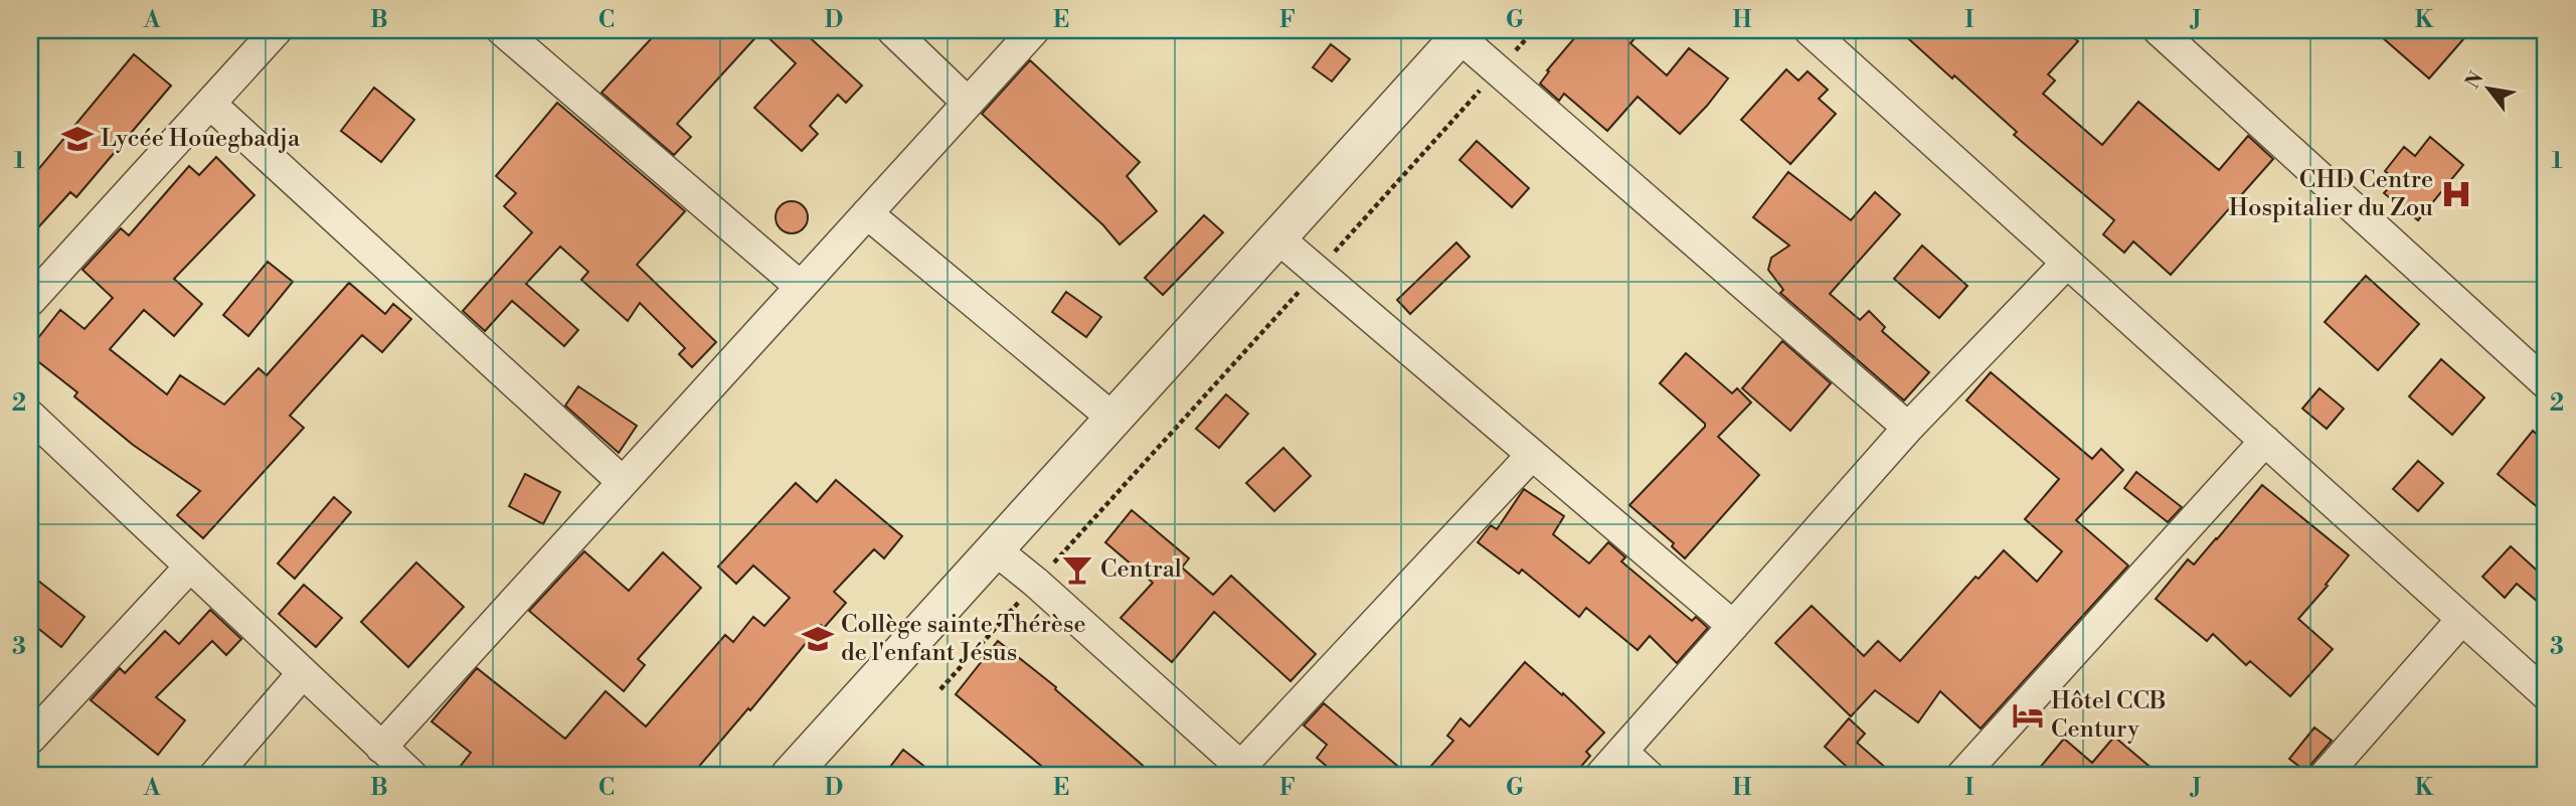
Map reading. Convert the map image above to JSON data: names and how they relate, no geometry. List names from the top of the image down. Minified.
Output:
{"places":{"school or university":["Lycée Houegbadja","Collège sainte Thérèse de l'enfant Jésus"],"hospital":["CHD Centre Hospitalier du Zou"],"bar":["Central"],"hotel":["Hôtel CCB Century"]},"north":"top left","grid":{"columns":["A","B","C","D","E","F","G","H","I","J","K"],"rows":["1","2","3"]}}
